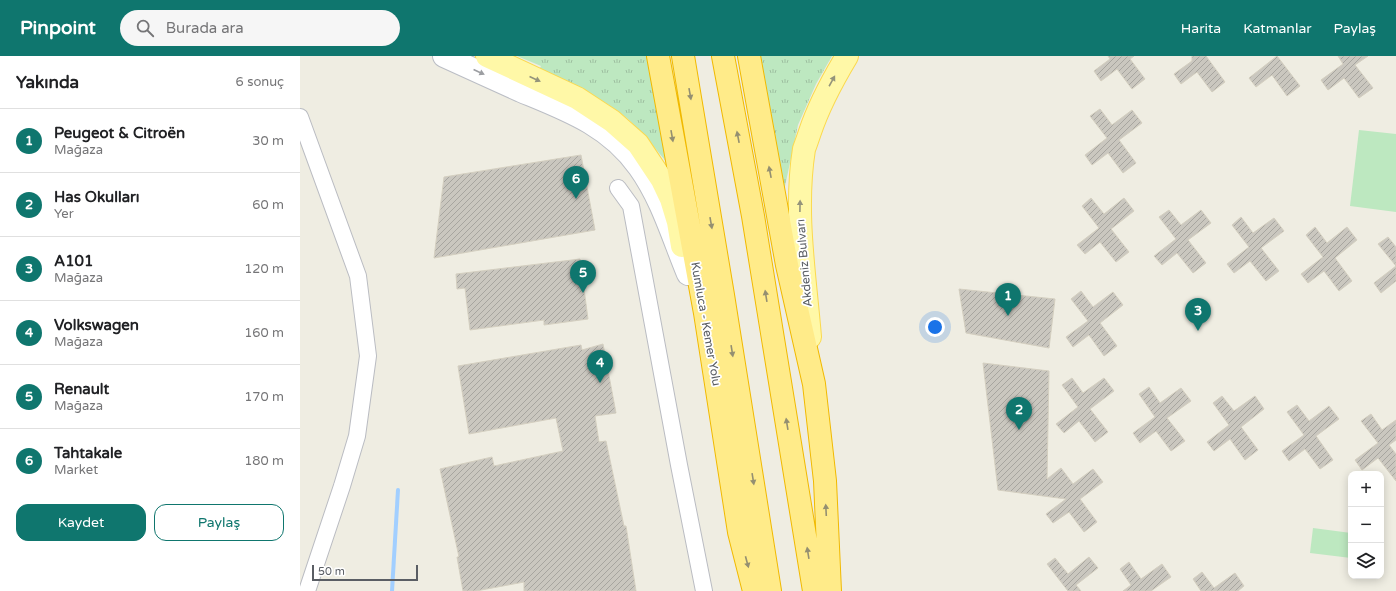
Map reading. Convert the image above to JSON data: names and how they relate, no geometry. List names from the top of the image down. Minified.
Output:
{"streets":{"highway":["Kumluca - Kemer Yolu"],"main road":["Akdeniz Bulvarı"]},"scale_bar":"50 m","page":{"header":"Pinpoint","search":"Burada ara","nav":["Harita","Katmanlar","Paylaş"],"heading":["Yakında","6 sonuç"],"list":[{"mark":"1","name":"Peugeot & Citroën","note":"Mağaza","value":"30 m"},{"mark":"2","name":"Has Okulları","note":"Yer","value":"60 m"},{"mark":"3","name":"A101","note":"Mağaza","value":"120 m"},{"mark":"4","name":"Volkswagen","note":"Mağaza","value":"160 m"},{"mark":"5","name":"Renault","note":"Mağaza","value":"170 m"},{"mark":"6","name":"Tahtakale","note":"Market","value":"180 m"}],"pins":["6","5","1","3","4","2"],"map_buttons":["+","−"],"buttons":["Kaydet","Paylaş"],"scale":"50 m"}}
